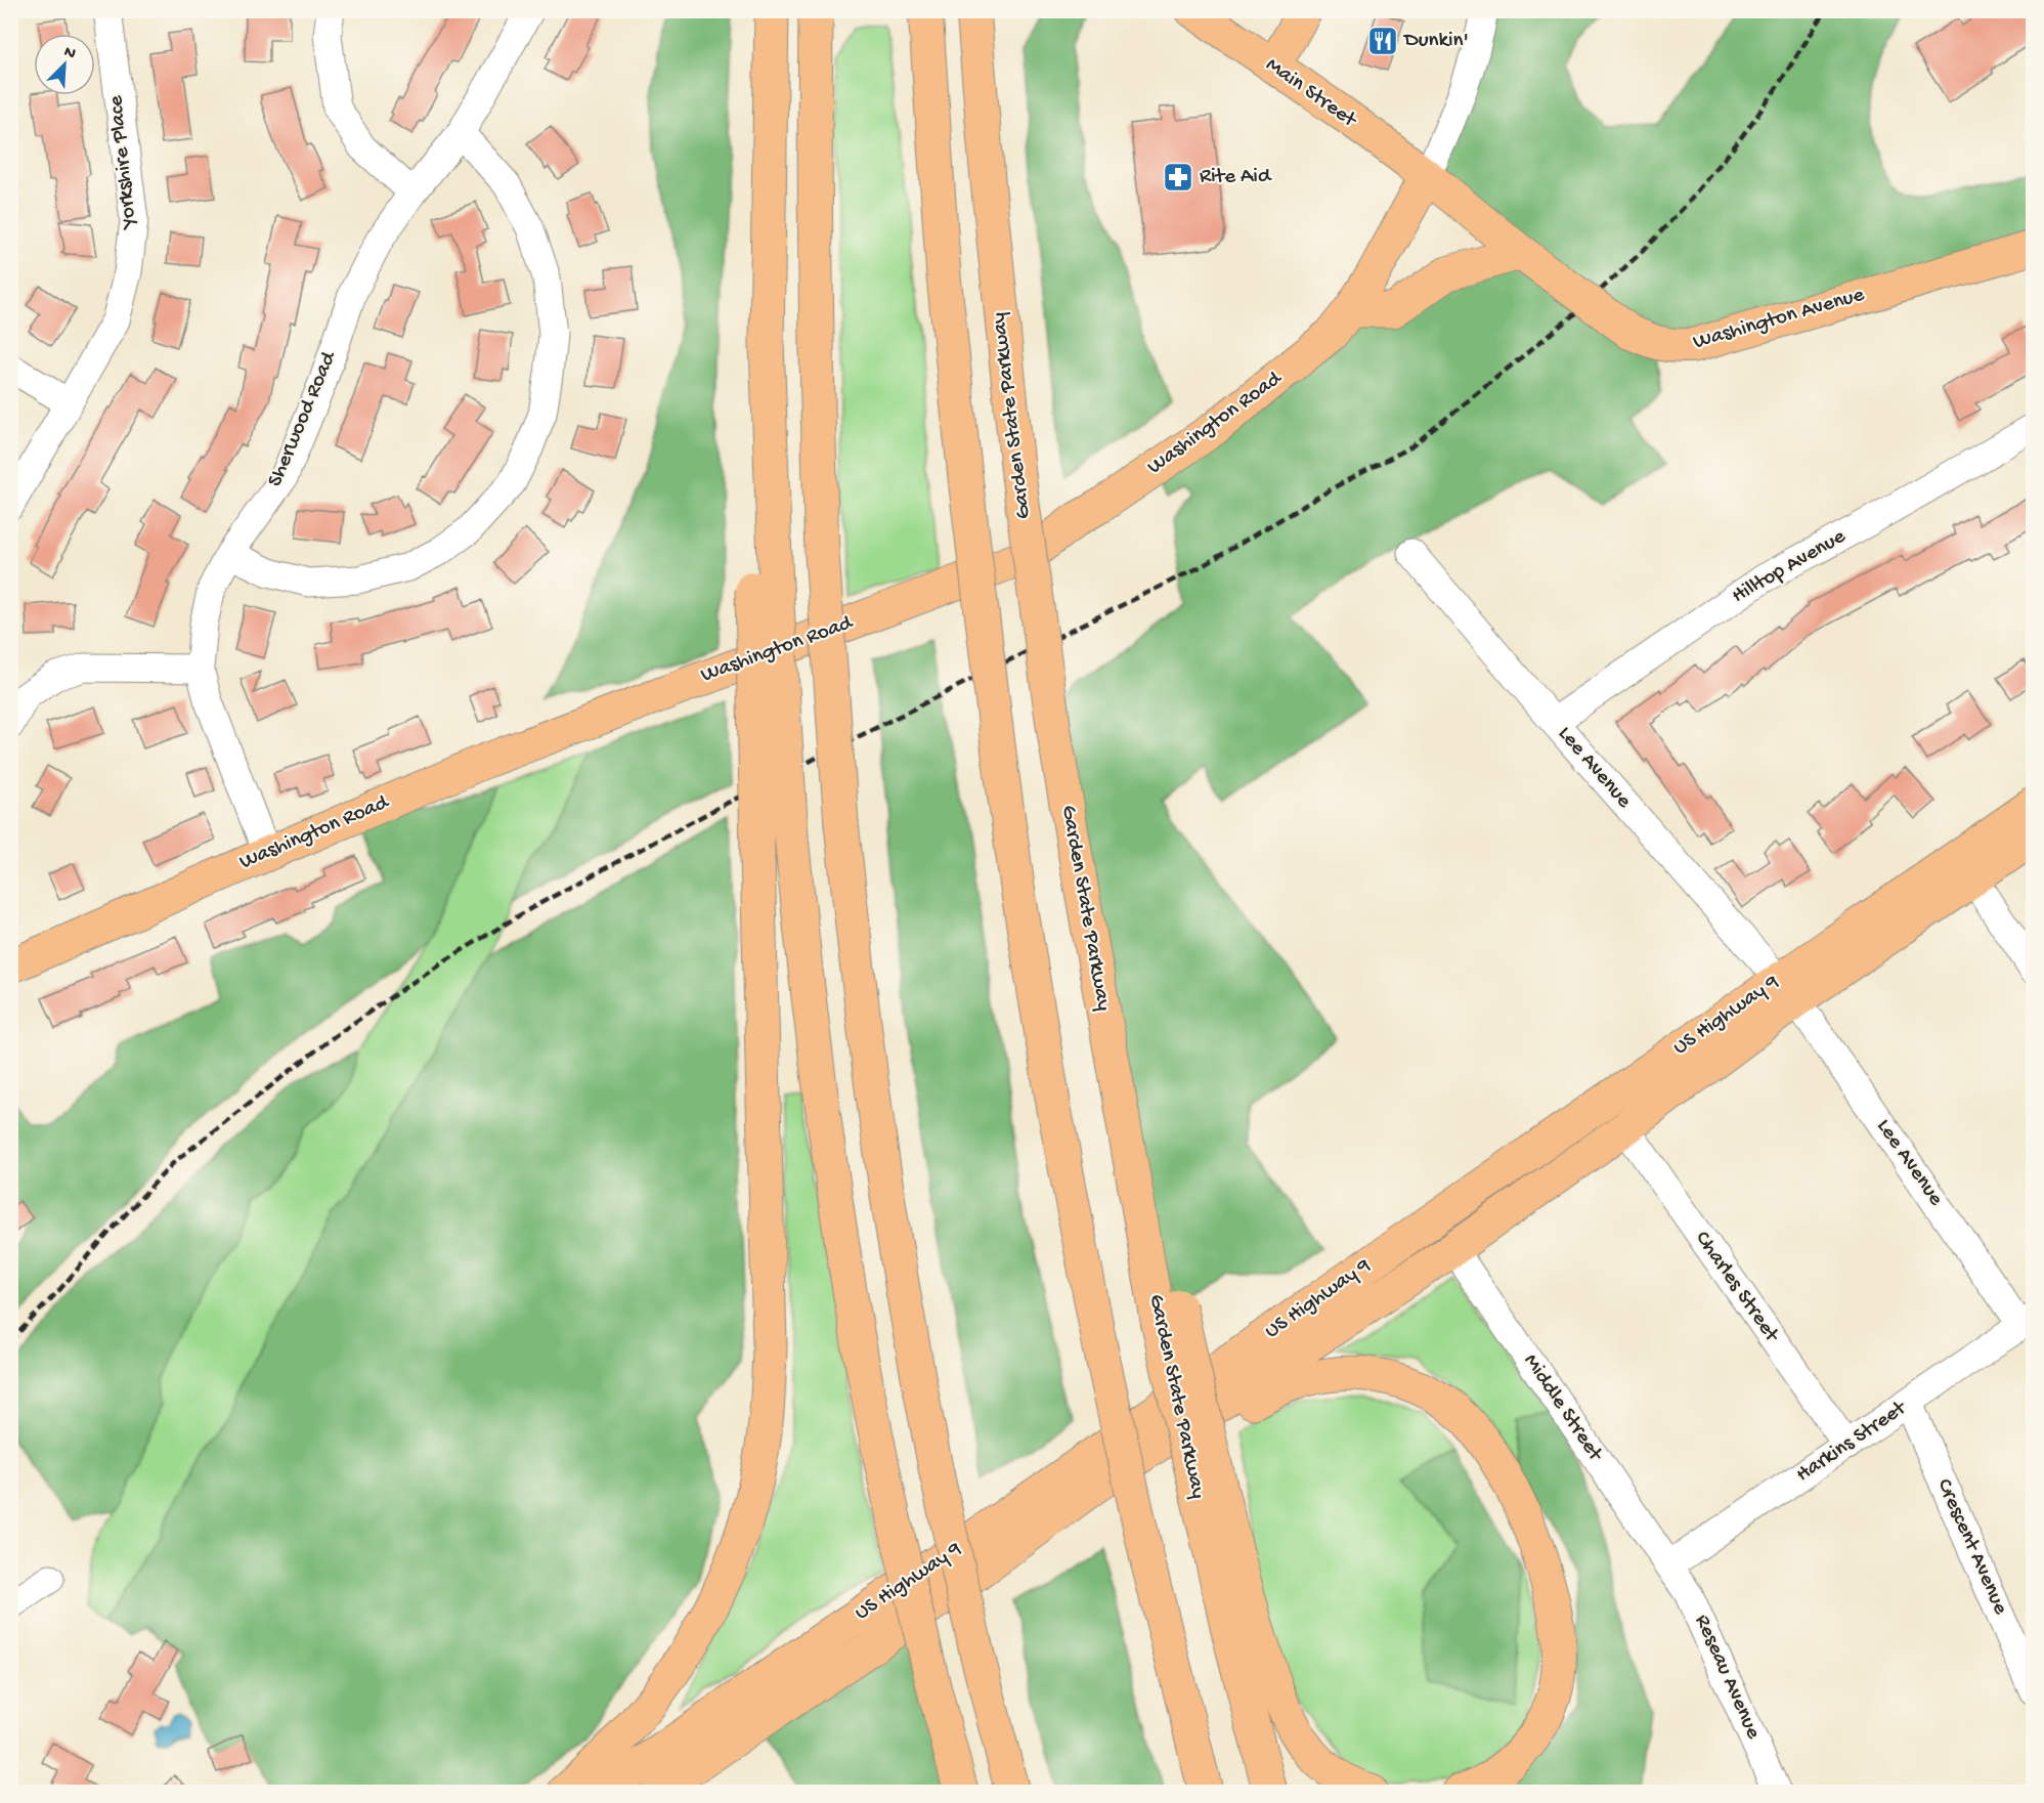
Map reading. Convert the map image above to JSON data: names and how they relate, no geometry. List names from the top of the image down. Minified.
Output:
{"streets":{"main road":["Main Street","Washington Avenue","Garden State Parkway","Washington Road","US Highway 9"],"street":["Yorkshire Place","Sherwood Road","Hilltop Avenue","Lee Avenue","Charles Street","Middle Street","Harkins Street","Crescent Avenue","Reseau Avenue"]},"crossings":[["Main Street","Washington Avenue"],["Main Street","Washington Road"],["Washington Avenue","Washington Road"],["Sherwood Road","Washington Road"],["Hilltop Avenue","Lee Avenue"],["Lee Avenue","US Highway 9"],["Lee Avenue","Harkins Street"],["US Highway 9","Charles Street"],["US Highway 9","Middle Street"],["Charles Street","Harkins Street"],["Middle Street","Harkins Street"],["Middle Street","Reseau Avenue"],["Harkins Street","Crescent Avenue"],["Harkins Street","Reseau Avenue"]],"places":{"restaurant":["Dunkin'"],"pharmacy":["Rite Aid"]},"north":"top right"}
